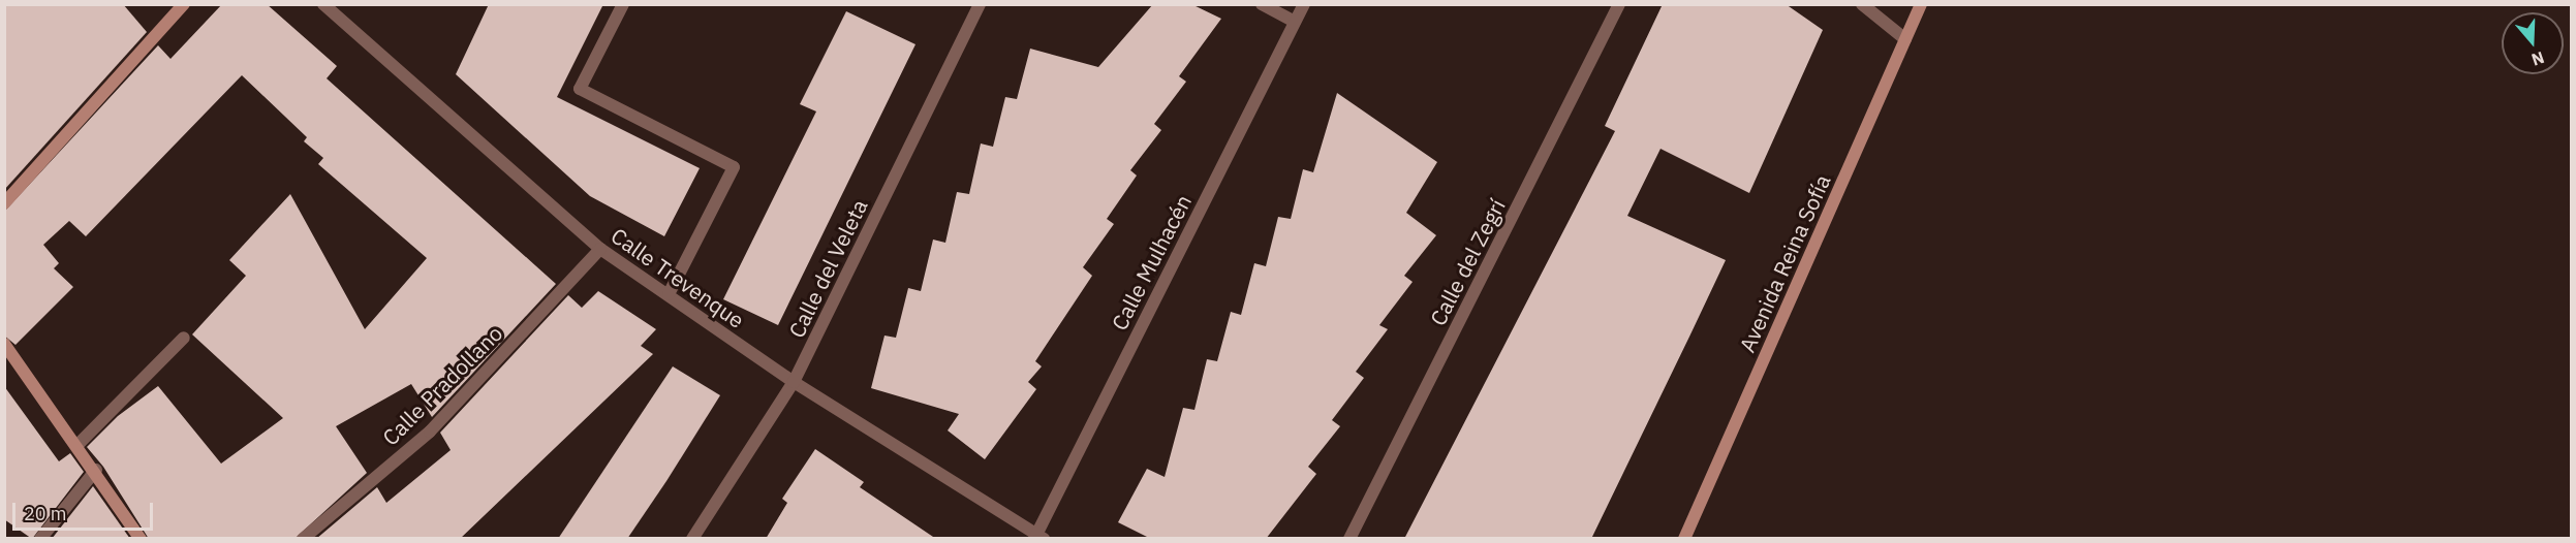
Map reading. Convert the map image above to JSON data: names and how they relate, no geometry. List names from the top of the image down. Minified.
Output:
{"streets":{"street":["Calle Mulhacén","Calle del Zegrí","Avenida Reina Sofía","Calle del Veleta","Calle Trevenque","Calle Pradollano"]},"crossings":[["Calle Mulhacén","Calle Trevenque"],["Calle del Veleta","Calle Trevenque"],["Calle Trevenque","Calle Pradollano"]],"scale_bar":"20 m","north":"bottom"}
